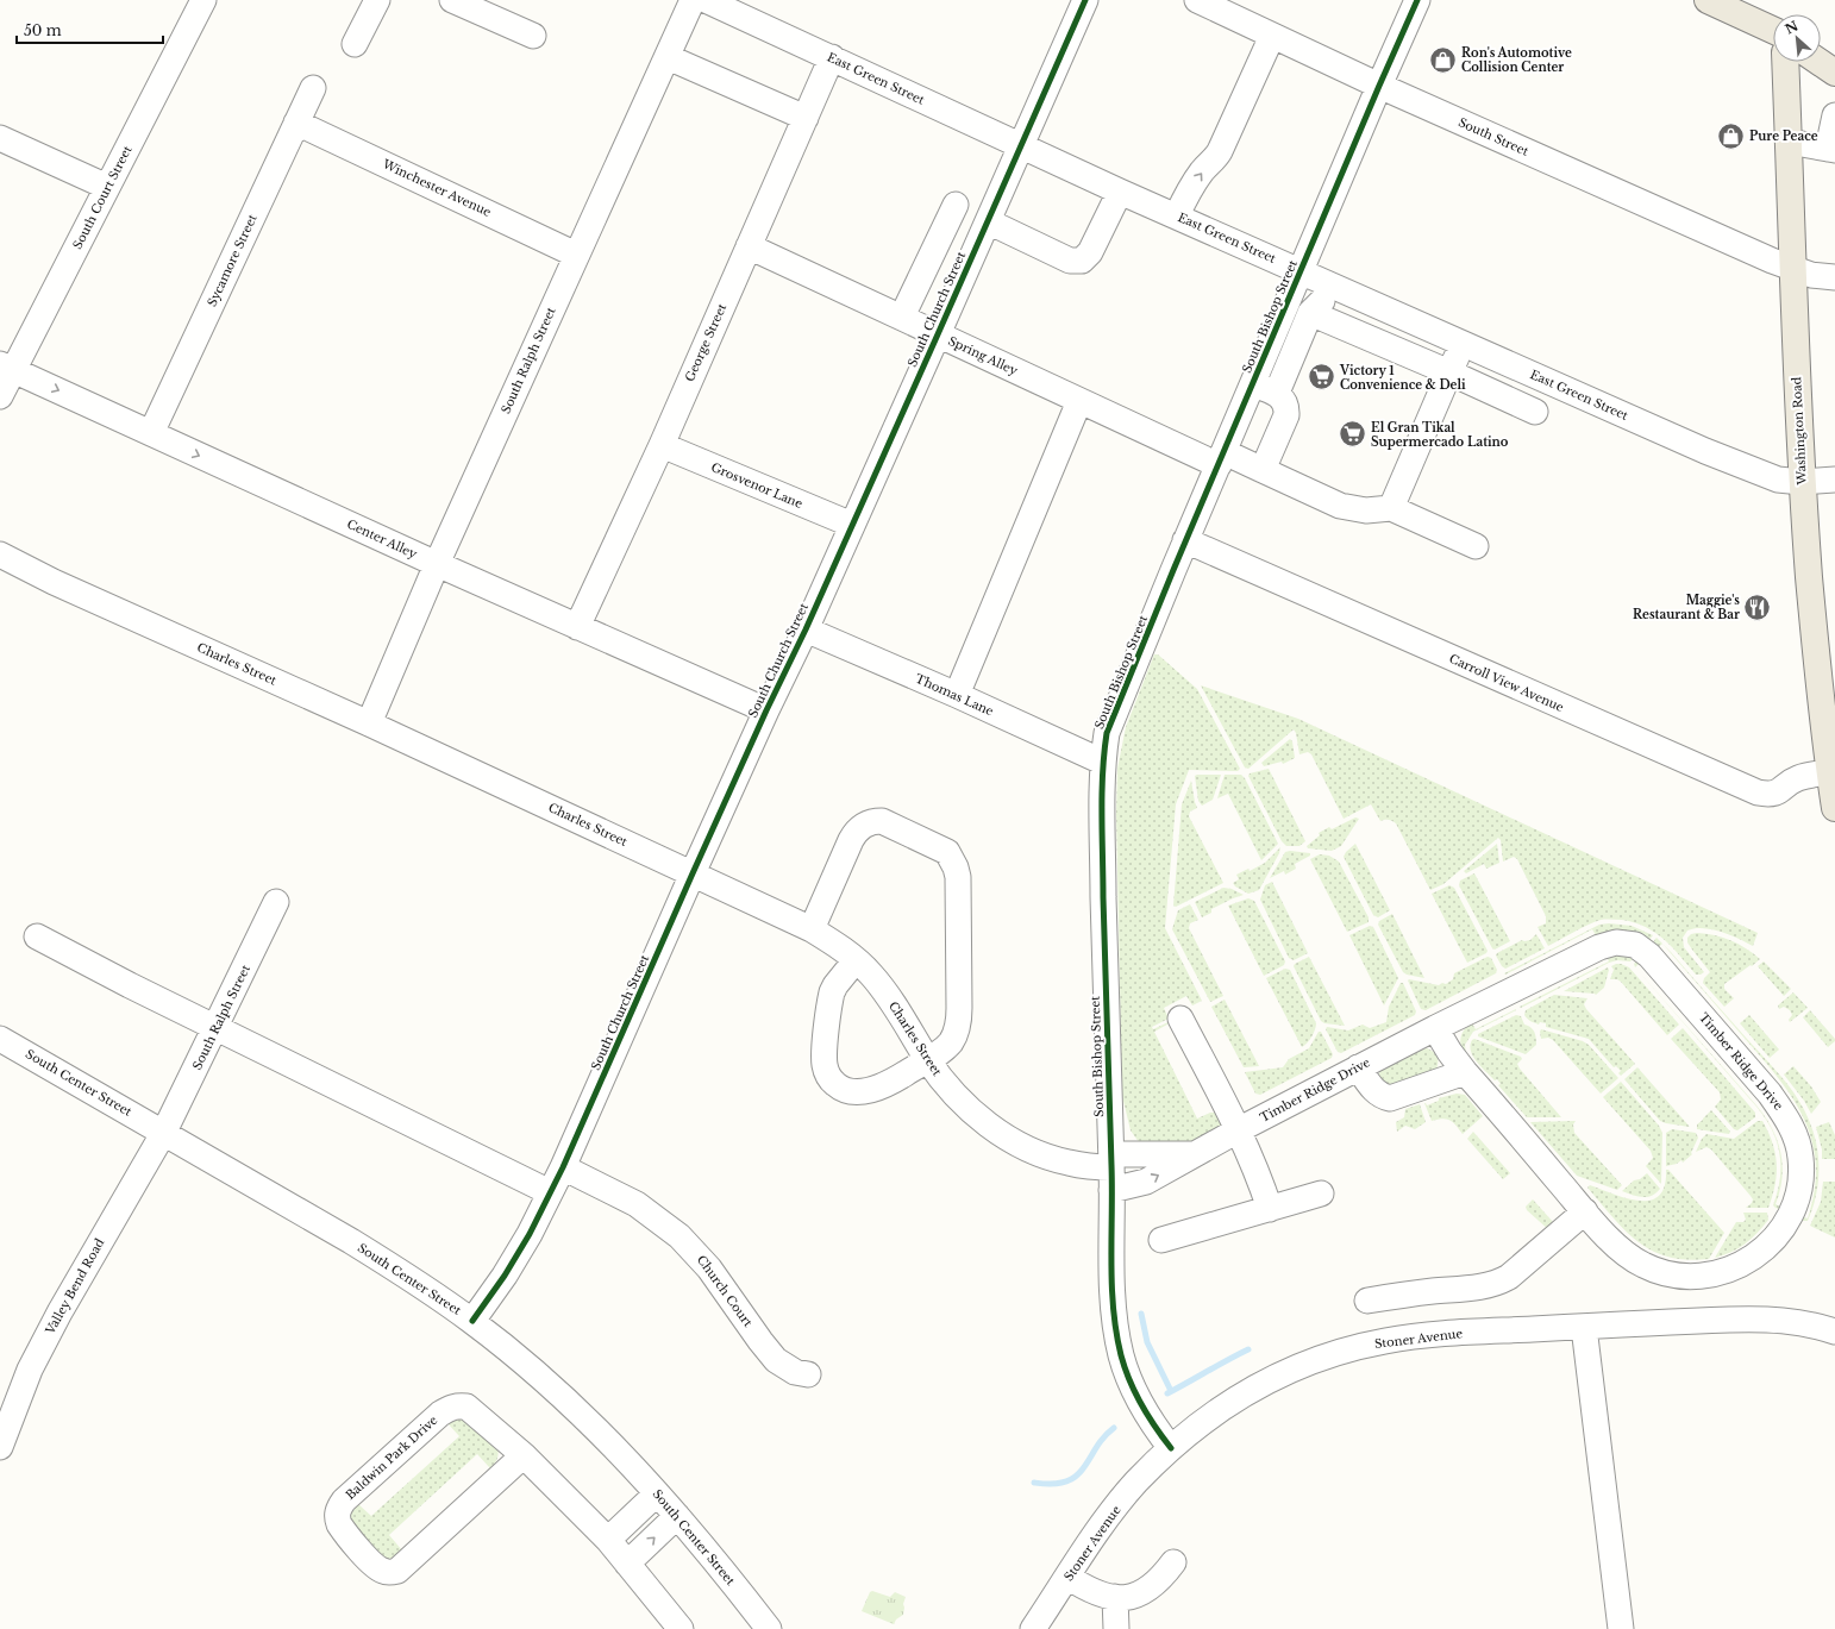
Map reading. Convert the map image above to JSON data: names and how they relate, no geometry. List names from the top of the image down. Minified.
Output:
{"streets":{"main road":["Washington Road"],"street":["East Green Street","South Street","Winchester Avenue","South Court Street","Sycamore Street","South Church Street","South Bishop Street","George Street","Spring Alley","South Ralph Street","Grosvenor Lane","Center Alley","Charles Street","Carroll View Avenue","Thomas Lane","Timber Ridge Drive","South Center Street","Valley Bend Road","Church Court","Stoner Avenue","Baldwin Park Drive"]},"crossings":[["East Green Street","South Church Street"],["East Green Street","South Bishop Street"],["East Green Street","George Street"],["East Green Street","Washington Road"],["South Street","South Bishop Street"],["South Street","Washington Road"],["Winchester Avenue","Sycamore Street"],["Winchester Avenue","South Ralph Street"],["South Court Street","Center Alley"],["Sycamore Street","Center Alley"],["South Church Street","Spring Alley"],["South Church Street","Grosvenor Lane"],["South Church Street","Center Alley"],["South Church Street","Charles Street"],["South Church Street","Thomas Lane"],["South Church Street","South Center Street"],["South Church Street","Church Court"],["South Bishop Street","Spring Alley"],["South Bishop Street","Charles Street"],["South Bishop Street","Carroll View Avenue"],["South Bishop Street","Thomas Lane"],["South Bishop Street","Timber Ridge Drive"],["South Bishop Street","Stoner Avenue"],["George Street","Spring Alley"],["George Street","Grosvenor Lane"],["George Street","Center Alley"],["South Ralph Street","Center Alley"],["South Ralph Street","Charles Street"],["South Ralph Street","South Center Street"],["South Ralph Street","Valley Bend Road"],["Washington Road","Carroll View Avenue"],["Charles Street","Timber Ridge Drive"],["South Center Street","Valley Bend Road"]],"one_way":["Center Alley"],"places":{"shop":["Ron's Automotive Collision Center","Pure Peace"],"supermarket":["Victory 1 Convenience & Deli","El Gran Tikal Supermercado Latino"],"restaurant":["Maggie's Restaurant & Bar"]},"scale_bar":"50 m","north":"top left"}
